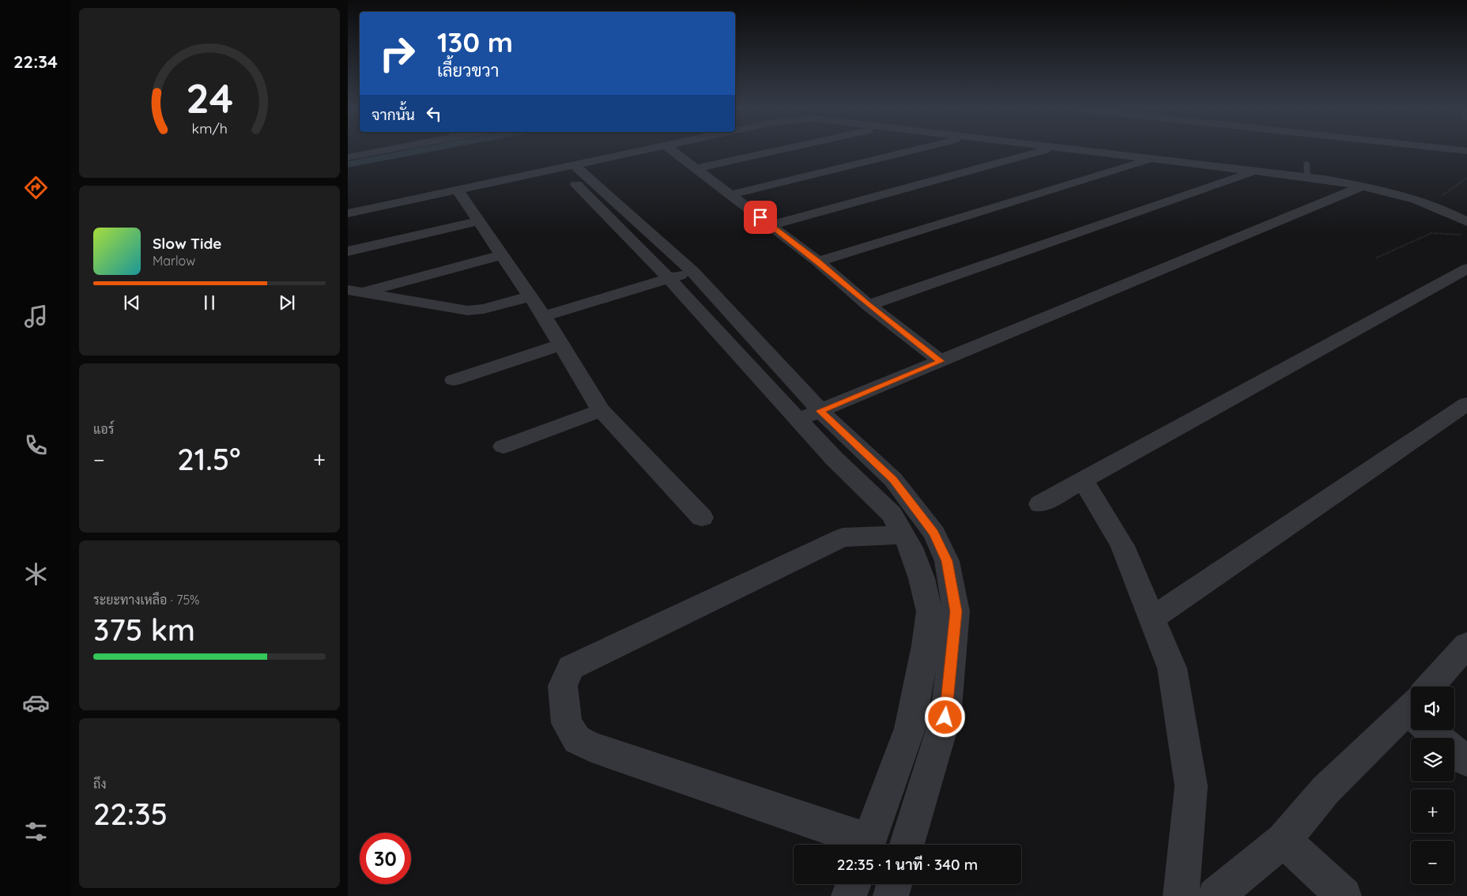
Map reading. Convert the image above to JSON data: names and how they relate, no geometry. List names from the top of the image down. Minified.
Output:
{"page":{"tabs":"22:34","turn":["130 m","เลี้ยวขวา"],"then":"จากนั้น","song":["Slow Tide","Marlow"],"tile":["แอร์",["ระยะทางเหลือ · 75%","375 km"],["ถึง","22:35"]],"heat":["−","21.5°","+"],"map_buttons":["+","−"],"limit":"30","trip":"22:35 · 1 นาที · 340 m","gauge":["24","km/h"]}}
